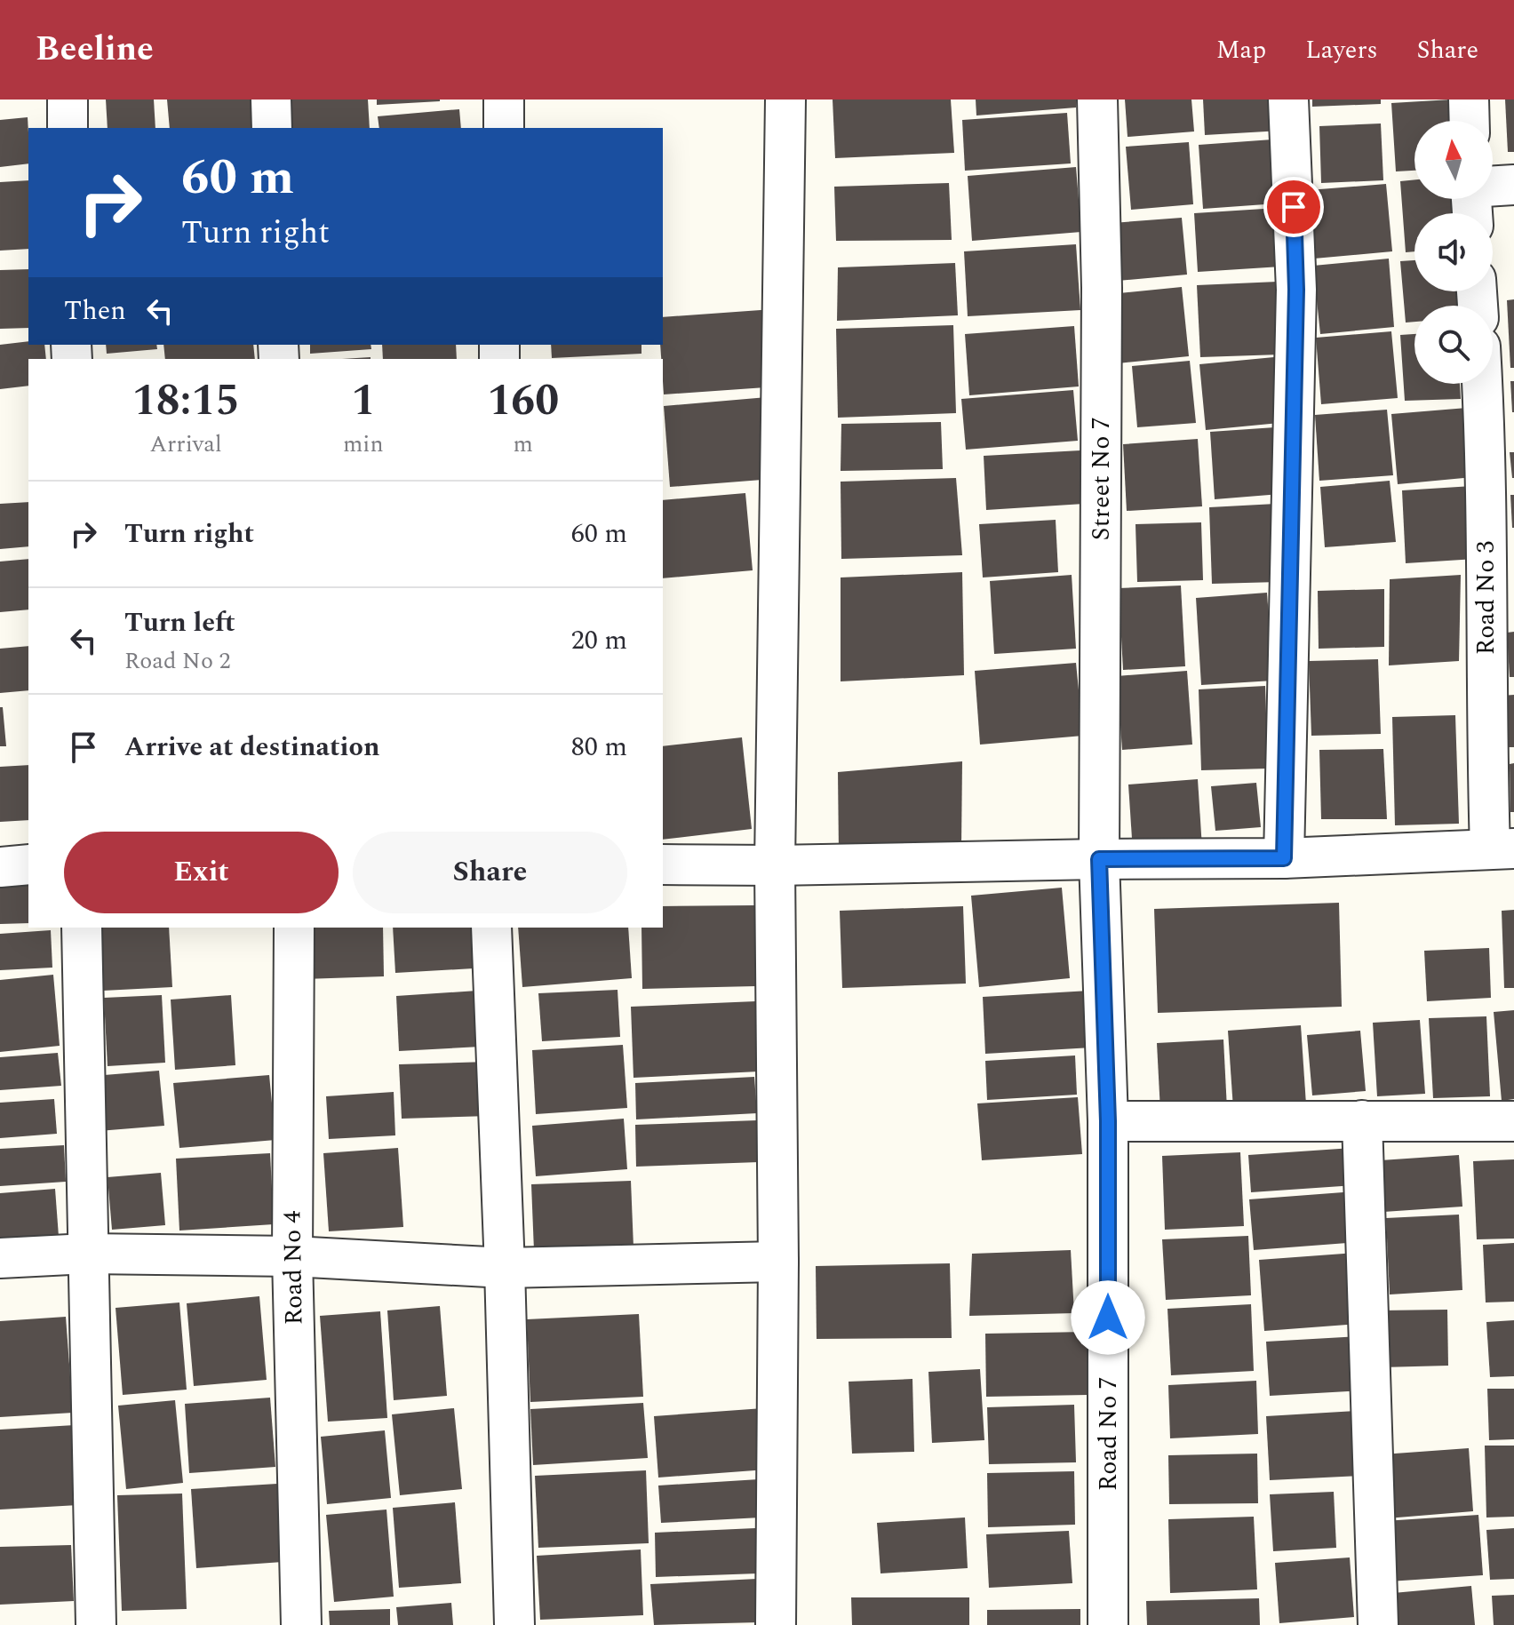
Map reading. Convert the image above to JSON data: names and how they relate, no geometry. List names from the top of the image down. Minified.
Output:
{"streets":{"street":["Street No 7","Road No 3","Road No 4","Road No 7"]},"crossings":[["Street No 7","Road No 7"]],"north":"top","page":{"header":"Beeline","nav":["Map","Layers","Share"],"turn":["60 m","Turn right"],"then":"Then","eta":["18:15","Arrival","1","min","160","m"],"list":[{"name":"Turn right","value":"60 m"},{"name":"Turn left","note":"Road No 2","value":"20 m"},{"name":"Arrive at destination","value":"80 m"}],"buttons":["Exit","Share"]}}
